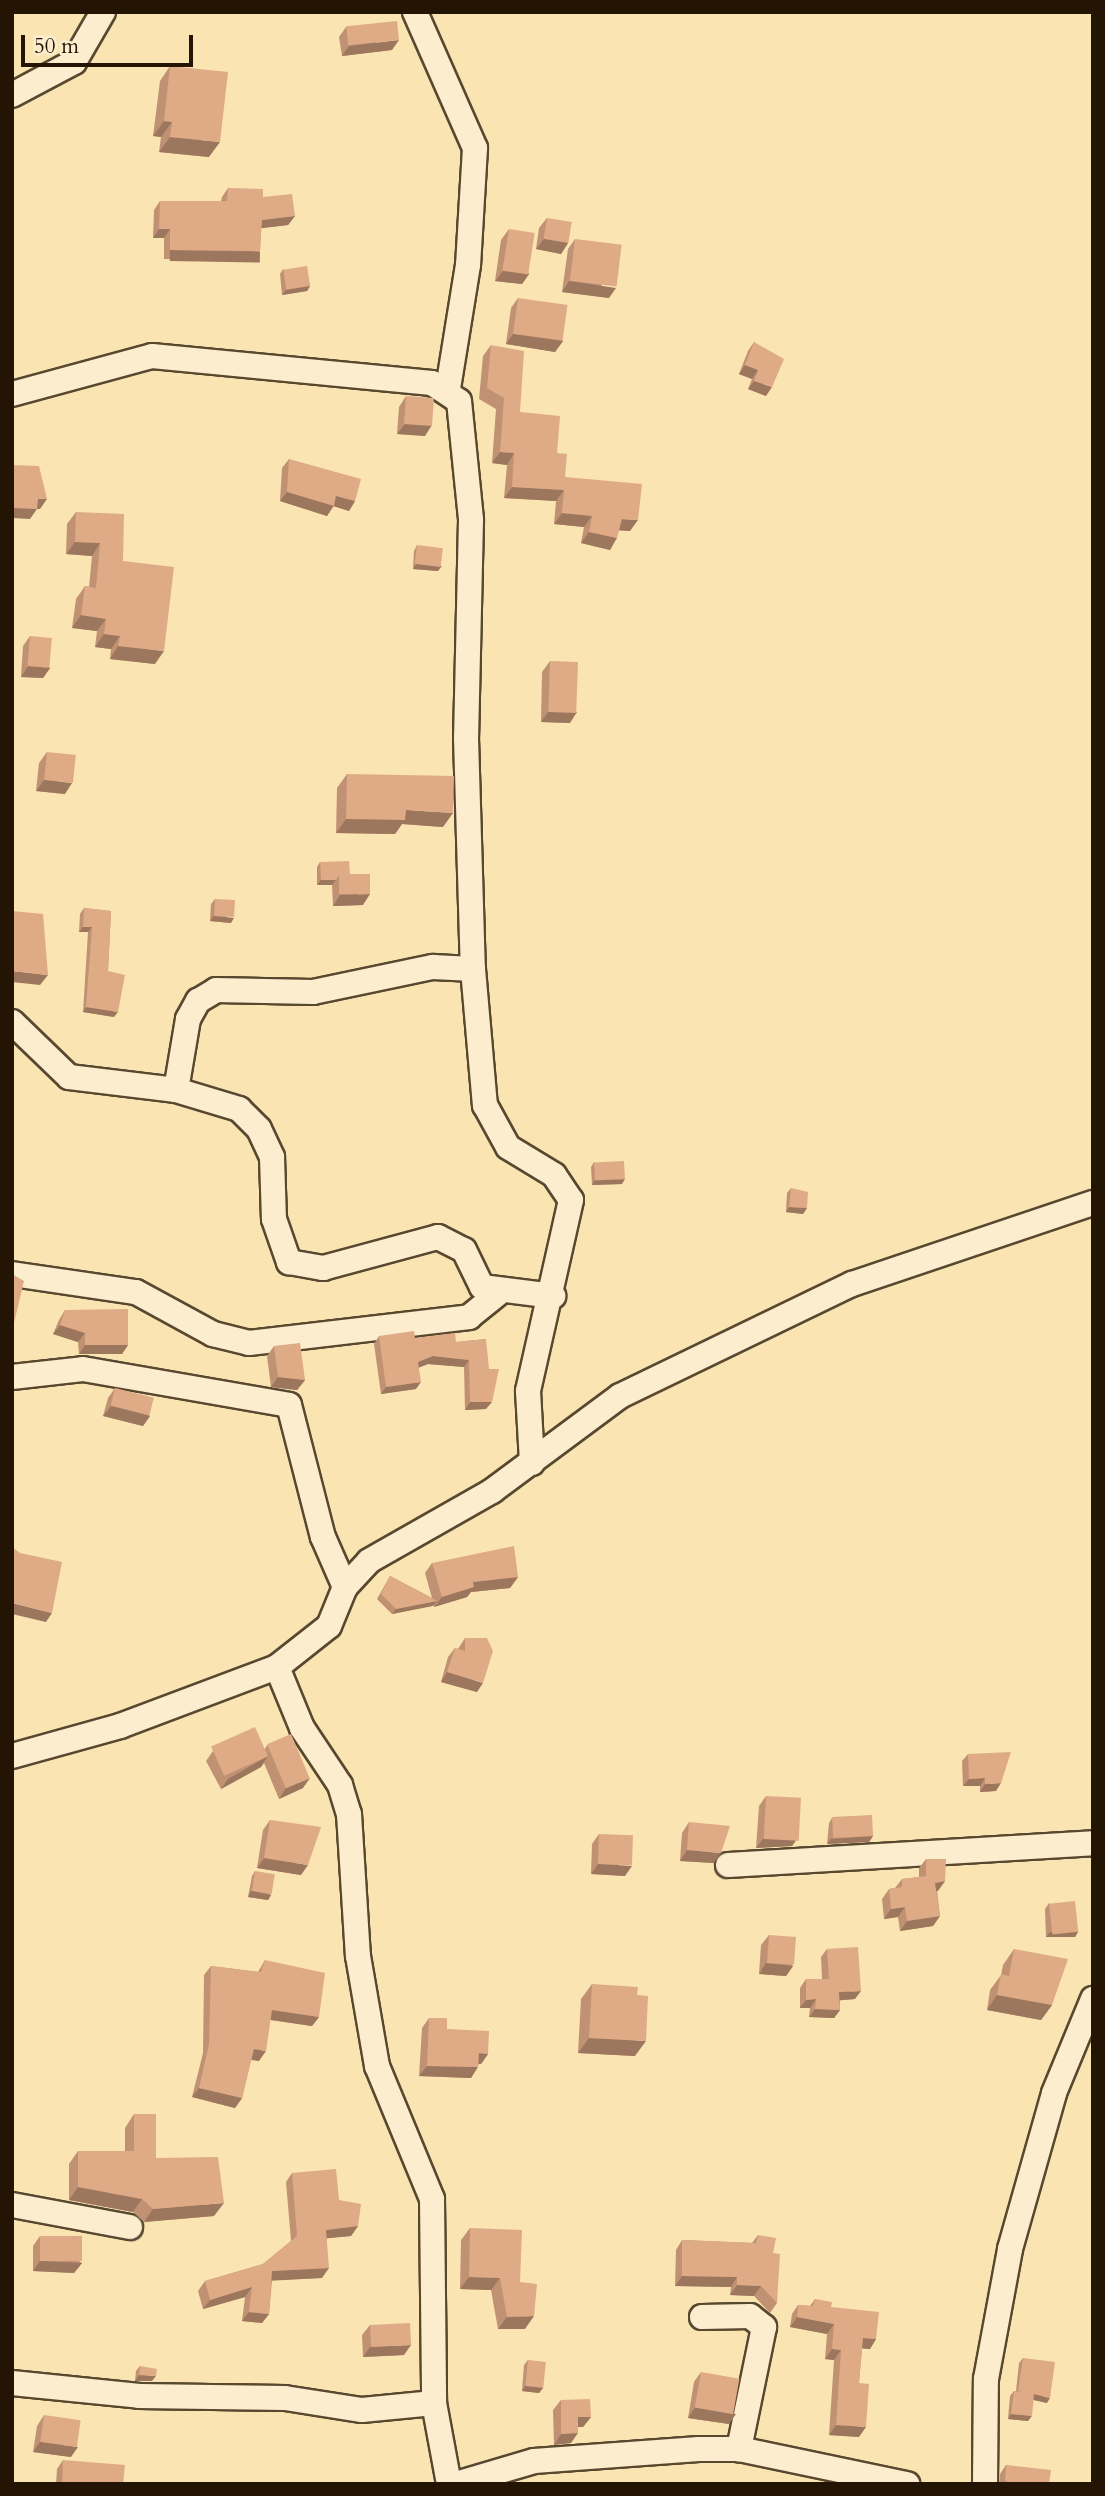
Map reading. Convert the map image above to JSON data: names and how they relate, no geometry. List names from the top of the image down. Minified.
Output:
{"scale_bar":"50 m"}
